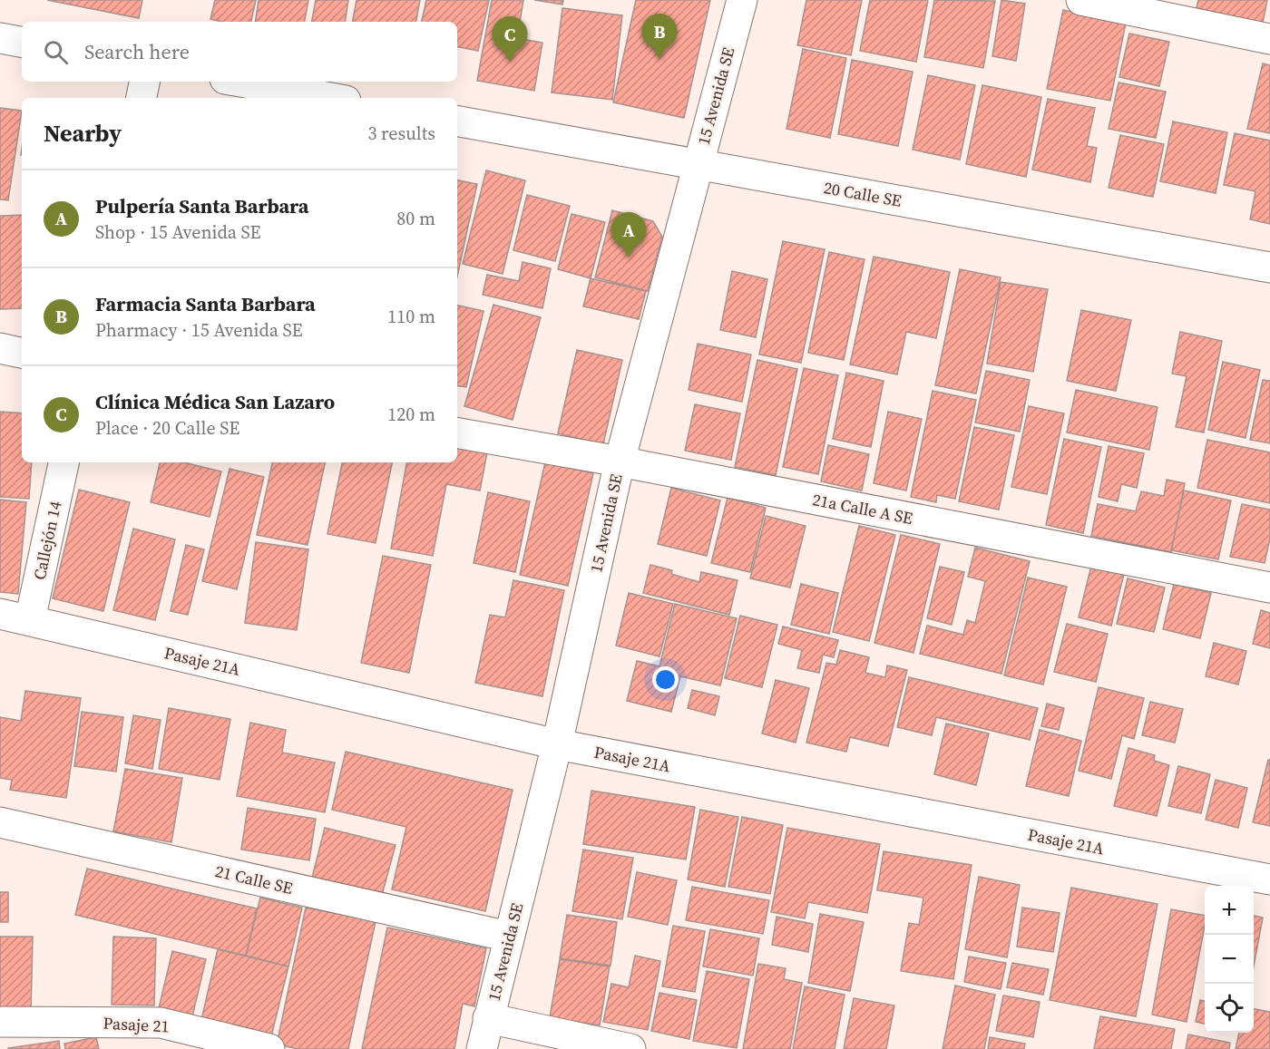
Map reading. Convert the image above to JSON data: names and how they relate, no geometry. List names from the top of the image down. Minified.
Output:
{"streets":{"street":["15 Avenida SE","20 Calle SE","21a Calle A SE","Callejón 14","Pasaje 21A","21 Calle SE","Pasaje 21"]},"crossings":[["15 Avenida SE","20 Calle SE"],["15 Avenida SE","21a Calle A SE"],["15 Avenida SE","Pasaje 21A"],["15 Avenida SE","21 Calle SE"],["Callejón 14","Pasaje 21A"]],"page":{"pins":["B","C","A"],"search":"Search here","heading":["Nearby","3 results"],"list":[{"mark":"A","name":"Pulpería Santa Barbara","note":"Shop · 15 Avenida SE","value":"80 m"},{"mark":"B","name":"Farmacia Santa Barbara","note":"Pharmacy · 15 Avenida SE","value":"110 m"},{"mark":"C","name":"Clínica Médica San Lazaro","note":"Place · 20 Calle SE","value":"120 m"}],"map_buttons":["+","−"]}}
